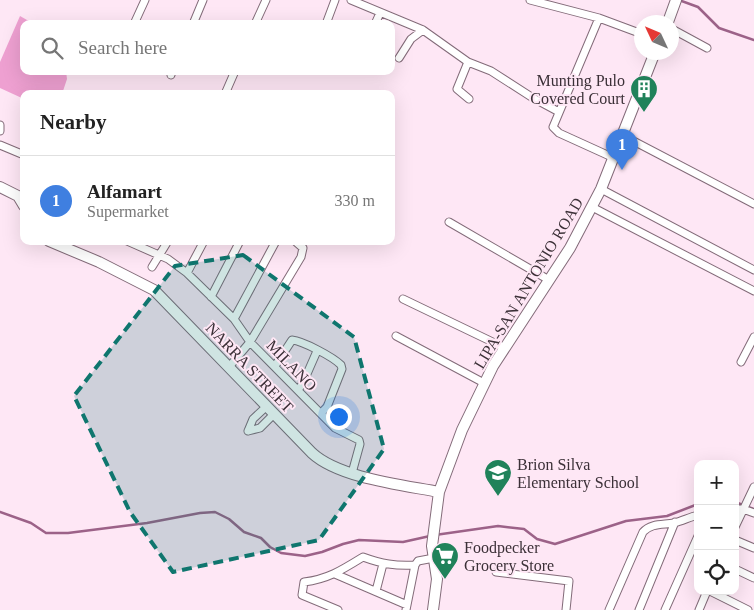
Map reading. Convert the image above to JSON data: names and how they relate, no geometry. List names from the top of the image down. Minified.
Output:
{"streets":{"main road":["LIPA-SAN ANTONIO ROAD","NARRA STREET"],"street":["MILANO"]},"crossings":[["LIPA-SAN ANTONIO ROAD","NARRA STREET"],["MILANO","NARRA STREET"]],"places":{"building":["Munting Pulo Covered Court"],"school or university":["Brion Silva Elementary School"],"supermarket":["Foodpecker Grocery Store"]},"north":"top left","page":{"search":"Search here","heading":"Nearby","pins":"1","list":[{"mark":"1","name":"Alfamart","note":"Supermarket","value":"330 m"}],"map_buttons":["+","−"]}}
